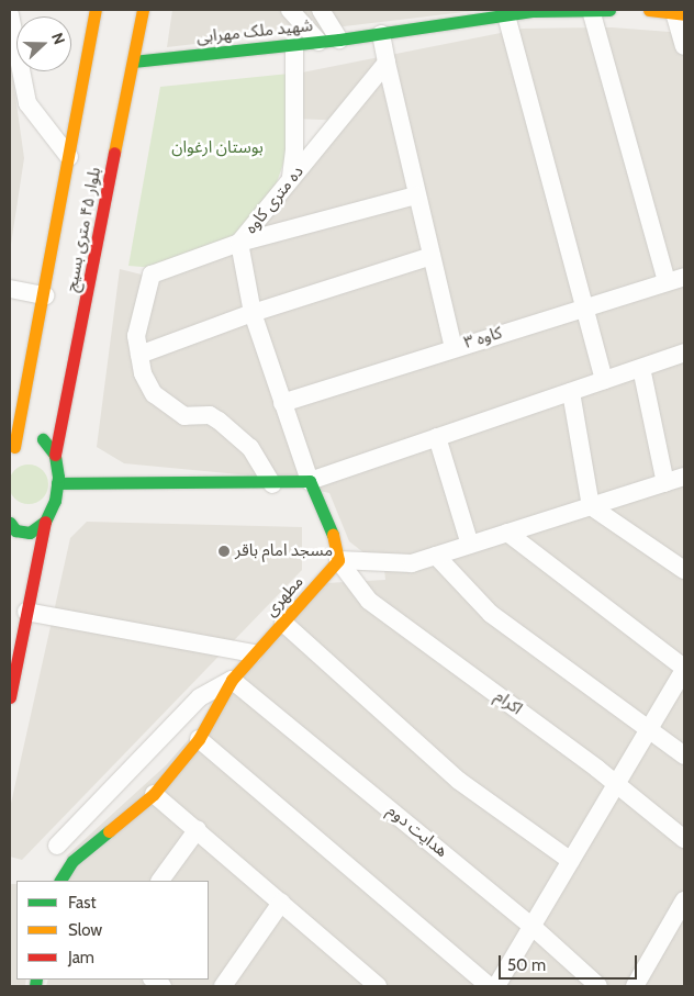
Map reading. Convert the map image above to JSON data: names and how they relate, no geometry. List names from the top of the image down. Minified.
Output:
{"streets":{"street":["شهید ملک مهرابی","ده متری کاوه","بلوار ۴۵ متری بسیج","کاوه ۳","مطهری","اکرام","هدایت دوم"]},"crossings":[["شهید ملک مهرابی","بلوار ۴۵ متری بسیج"],["ده متری کاوه","کاوه ۳"],["مطهری","اکرام"],["مطهری","هدایت دوم"]],"parks":["بوستان ارغوان"],"places":["مسجد امام باقر"],"legend":["Fast","Slow","Jam"],"scale_bar":"50 m","north":"right"}
